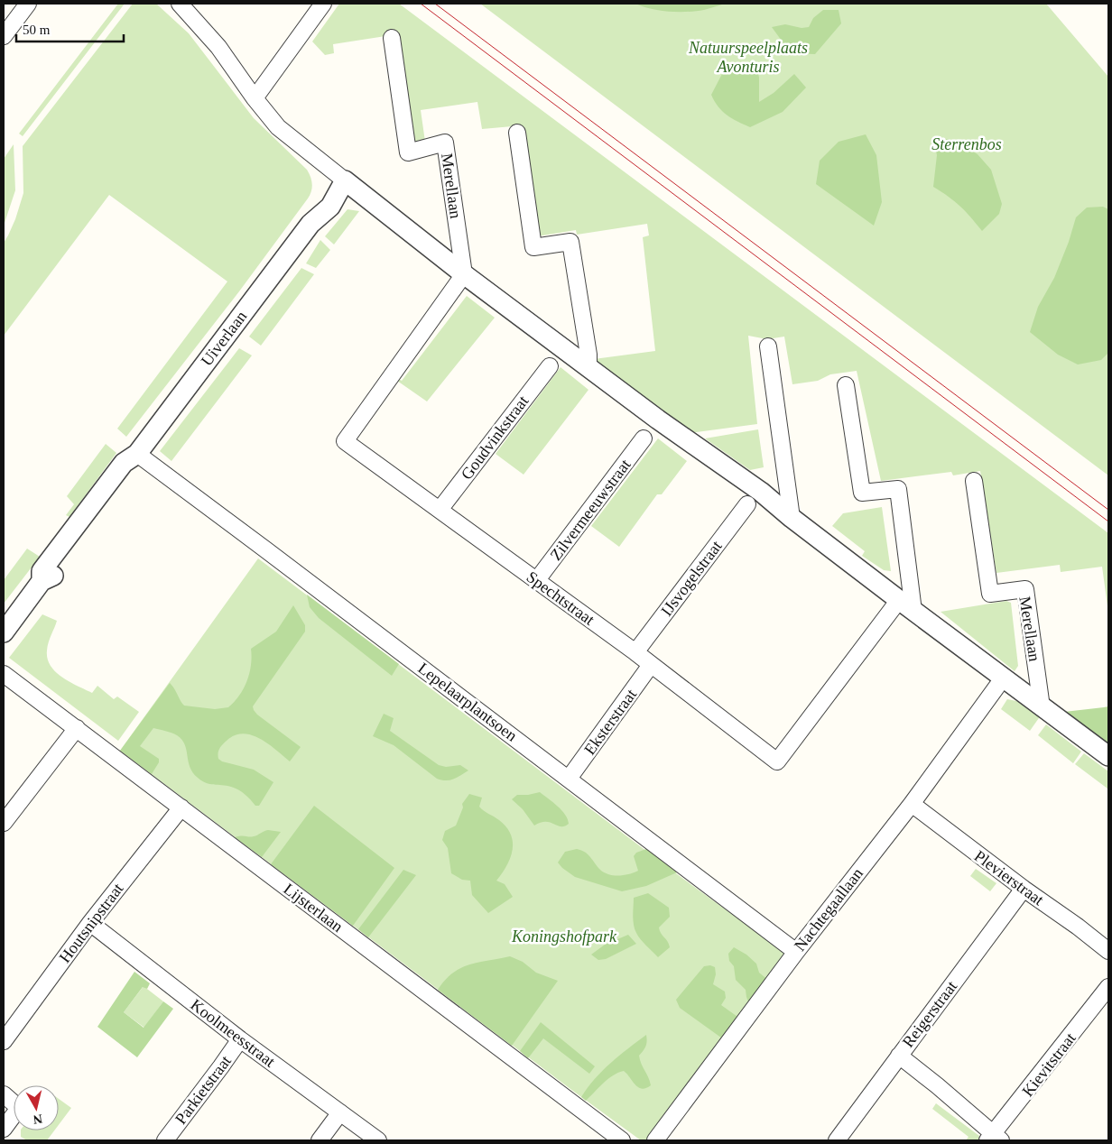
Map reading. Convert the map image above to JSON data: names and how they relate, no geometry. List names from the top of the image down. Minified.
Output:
{"streets":{"street":["Merellaan","Uiverlaan","Goudvinkstraat","Zilvermeeuwstraat","IJsvogelstraat","Spechtstraat","Lepelaarplantsoen","Eksterstraat","Plevierstraat","Lijsterlaan","Nachtegaallaan","Houtsnipstraat","Reigerstraat","Koolmeesstraat","Kievitstraat","Parkietstraat"]},"crossings":[["Merellaan","Spechtstraat"],["Uiverlaan","Lepelaarplantsoen"],["Goudvinkstraat","Spechtstraat"],["Zilvermeeuwstraat","Spechtstraat"],["IJsvogelstraat","Spechtstraat"],["Spechtstraat","Eksterstraat"],["Lepelaarplantsoen","Eksterstraat"],["Lepelaarplantsoen","Nachtegaallaan"],["Plevierstraat","Nachtegaallaan"],["Plevierstraat","Reigerstraat"],["Lijsterlaan","Houtsnipstraat"],["Houtsnipstraat","Koolmeesstraat"],["Koolmeesstraat","Parkietstraat"]],"parks":["Natuurspeelplaats Avonturis","Sterrenbos","Koningshofpark"],"scale_bar":"50 m","north":"bottom"}
